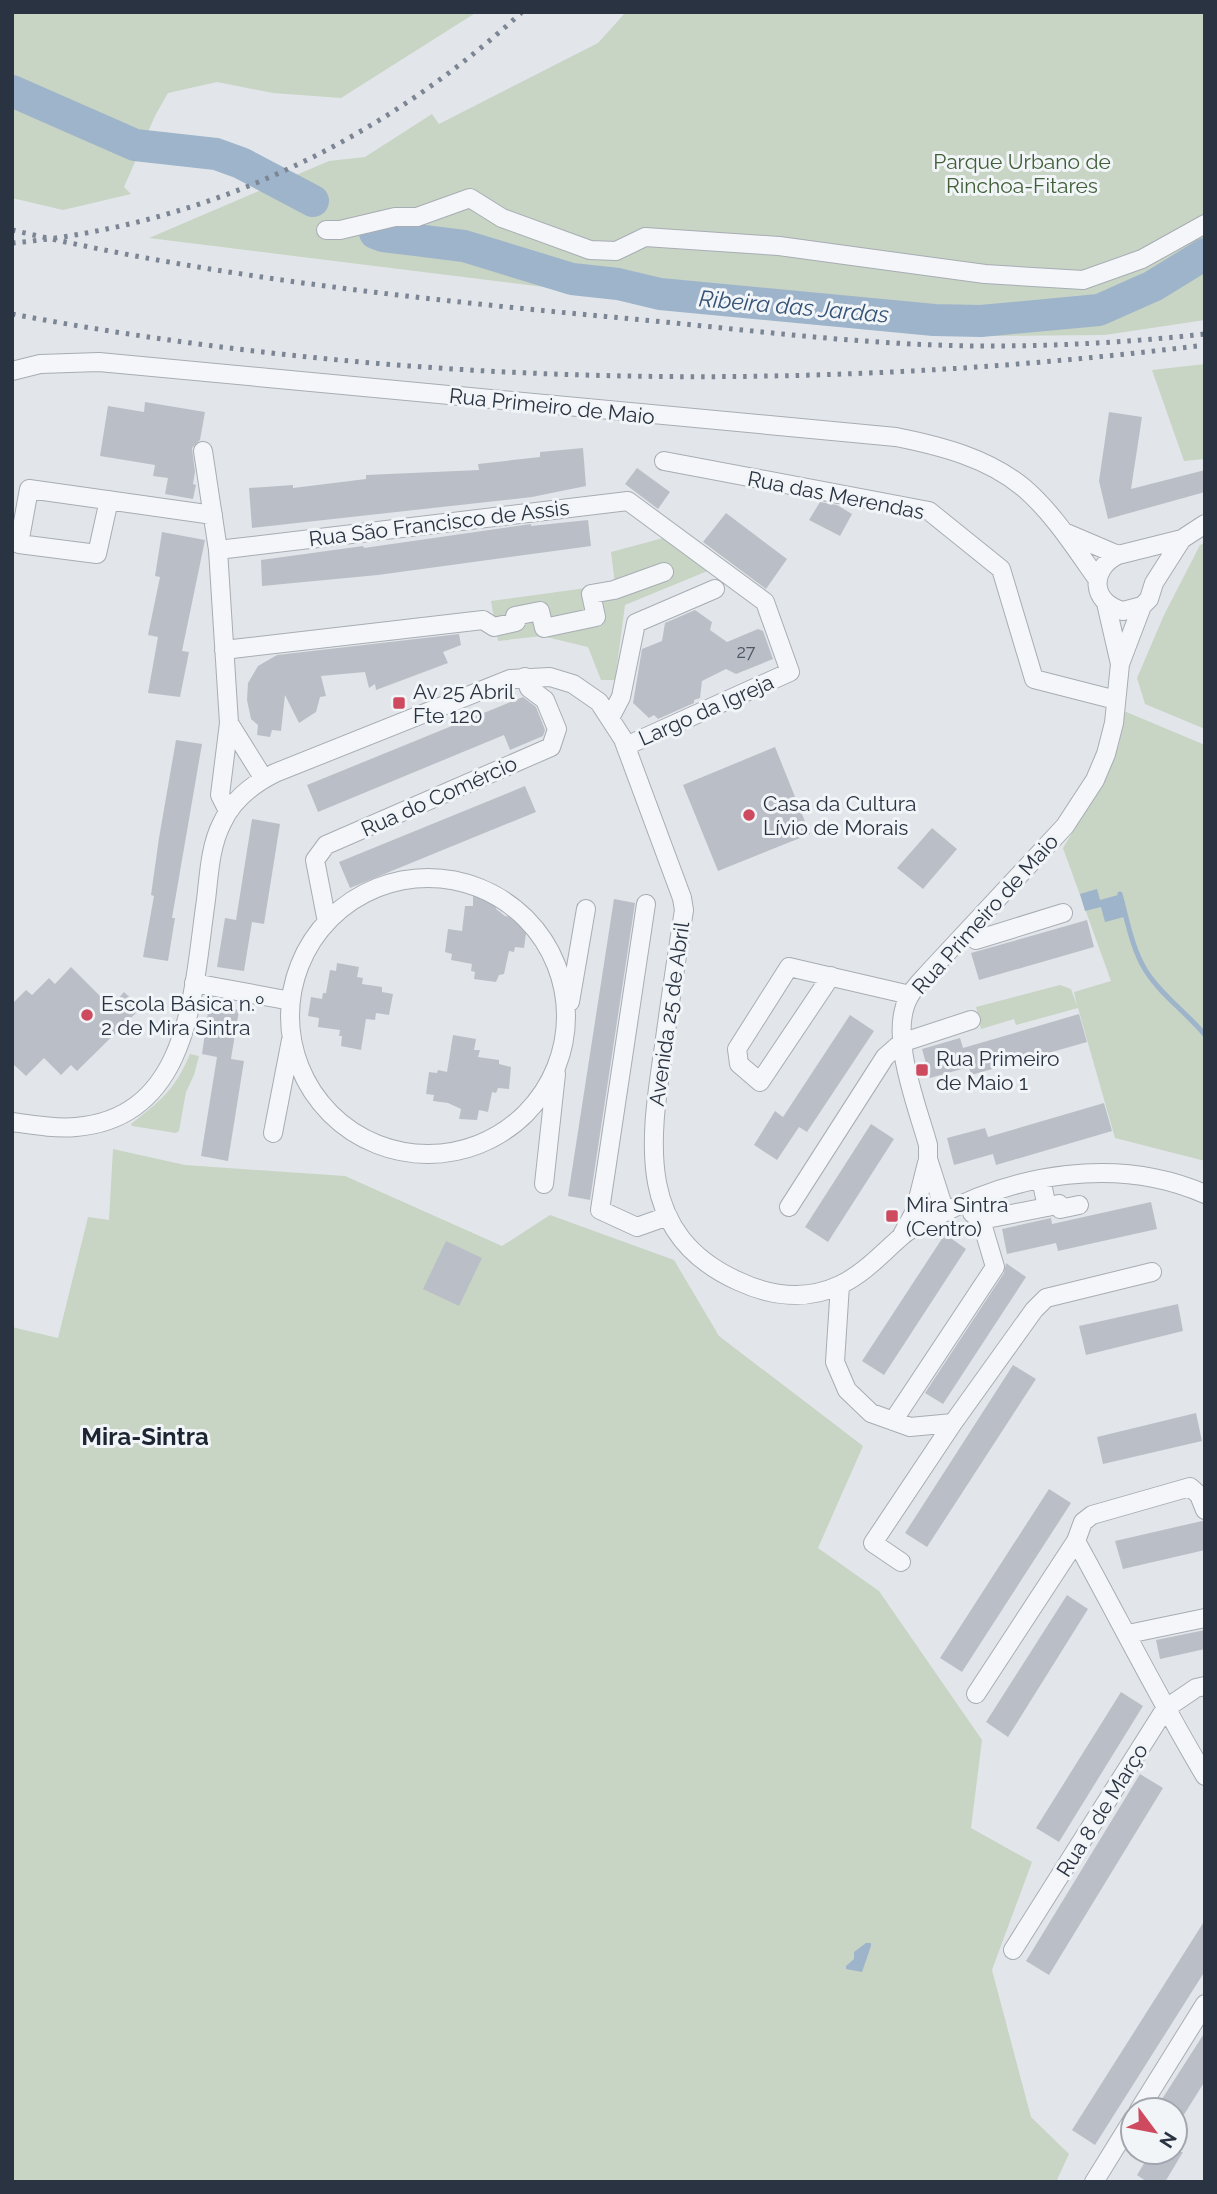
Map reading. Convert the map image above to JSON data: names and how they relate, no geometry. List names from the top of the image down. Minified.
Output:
{"streets":{"street":["Rua Primeiro de Maio","Rua das Merendas","Rua São Francisco de Assis","Largo da Igreja","Rua do Comércio","Avenida 25 de Abril","Rua 8 de Março"]},"crossings":[["Rua Primeiro de Maio","Rua das Merendas"],["Rua Primeiro de Maio","Avenida 25 de Abril"],["Rua São Francisco de Assis","Largo da Igreja"],["Largo da Igreja","Avenida 25 de Abril"],["Rua do Comércio","Avenida 25 de Abril"]],"districts":["Mira-Sintra"],"water":["Ribeira das Jardas"],"parks":["Parque Urbano de Rinchoa-Fitares"],"places":{"transit":["Av 25 Abril Fte 120","Rua Primeiro de Maio 1","Mira Sintra (Centro)"],"other":["Casa da Cultura Lívio de Morais","Escola Básica n.º 2 de Mira Sintra"]},"house_numbers":["27"],"north":"bottom right"}
